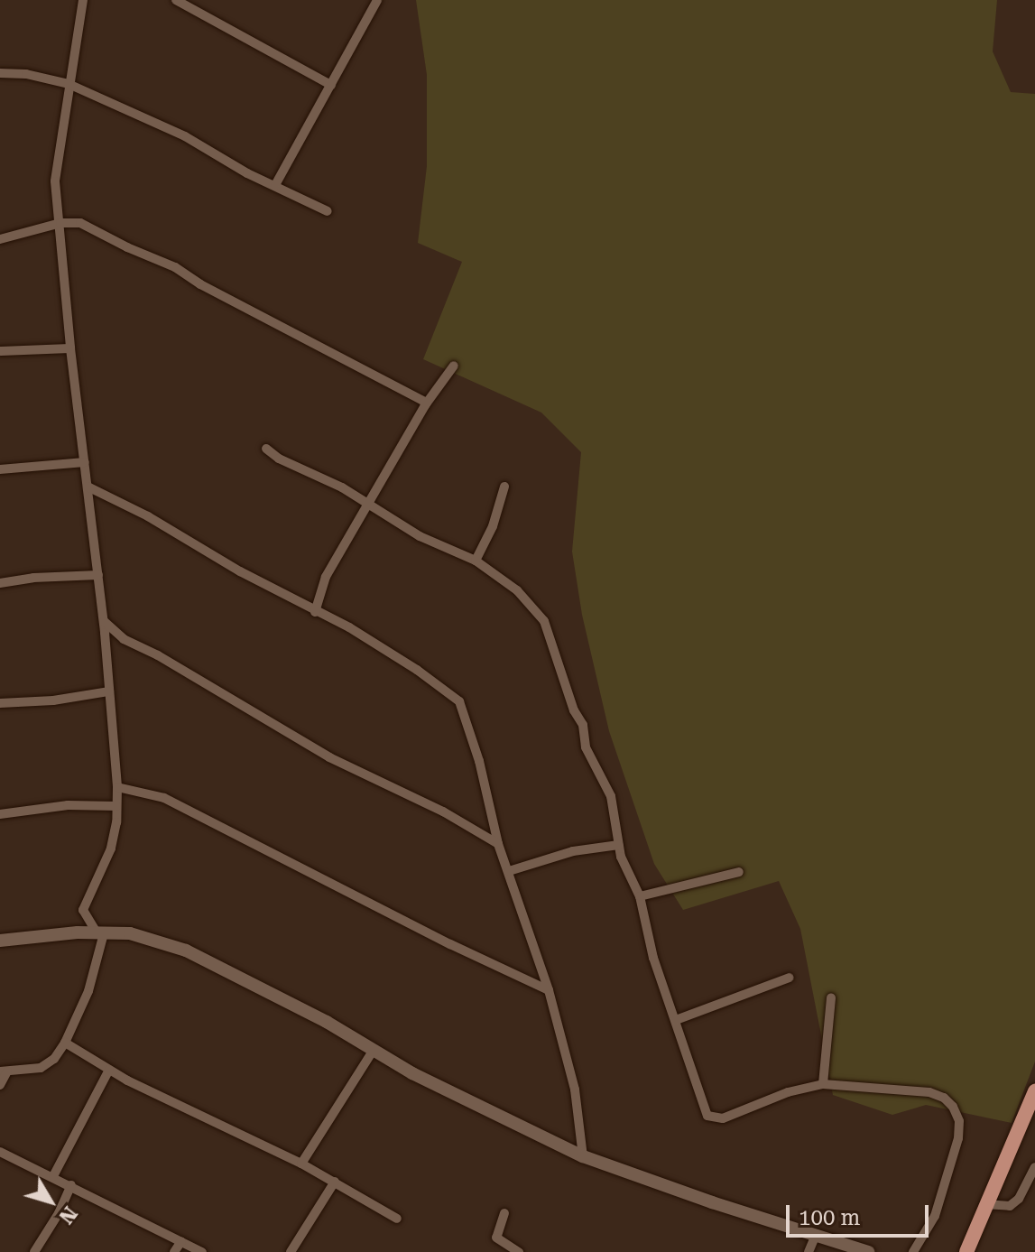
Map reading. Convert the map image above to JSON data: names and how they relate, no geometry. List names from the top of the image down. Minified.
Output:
{"scale_bar":"100 m","north":"bottom right"}
